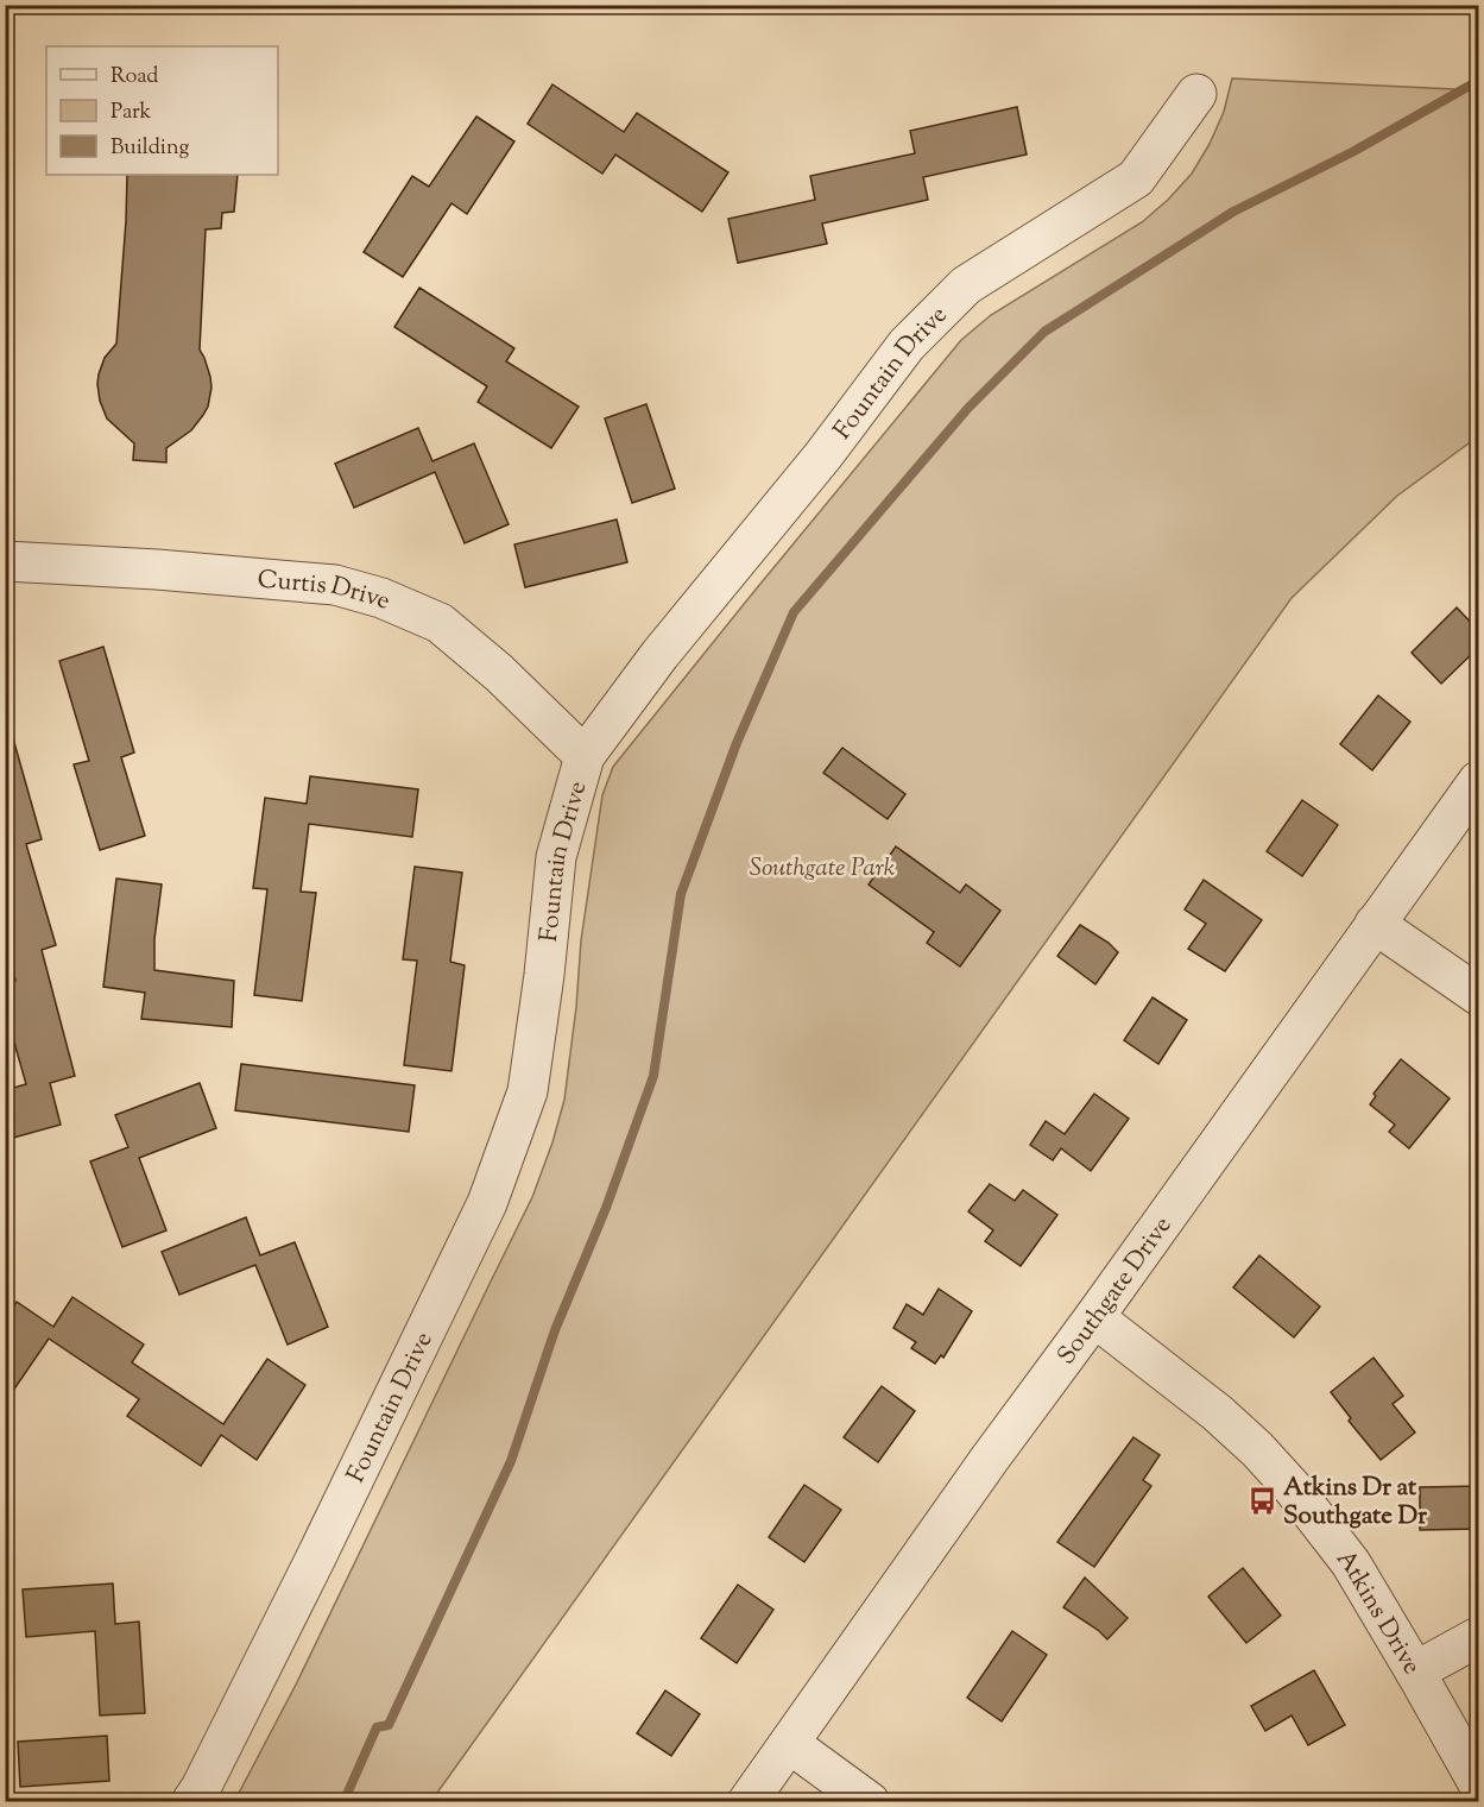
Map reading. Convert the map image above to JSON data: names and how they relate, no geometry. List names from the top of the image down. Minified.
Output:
{"streets":{"street":["Fountain Drive","Curtis Drive","Southgate Drive","Atkins Drive"]},"crossings":[["Fountain Drive","Curtis Drive"],["Southgate Drive","Atkins Drive"]],"parks":["Southgate Park"],"places":{"bus stop":["Atkins Dr at Southgate Dr"]},"legend":["Road","Park","Building"]}
